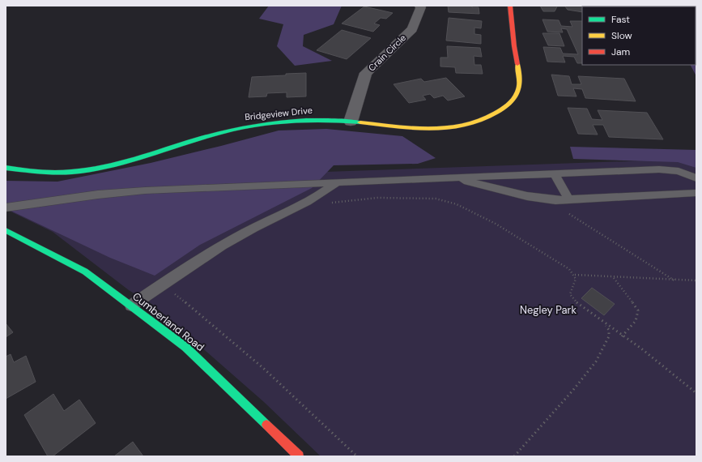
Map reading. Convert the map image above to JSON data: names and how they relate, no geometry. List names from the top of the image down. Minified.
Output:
{"streets":{"street":["Crain Circle","Bridgeview Drive","Cumberland Road"]},"crossings":[["Crain Circle","Bridgeview Drive"]],"parks":["Negley Park"],"legend":["Fast","Slow","Jam"]}
